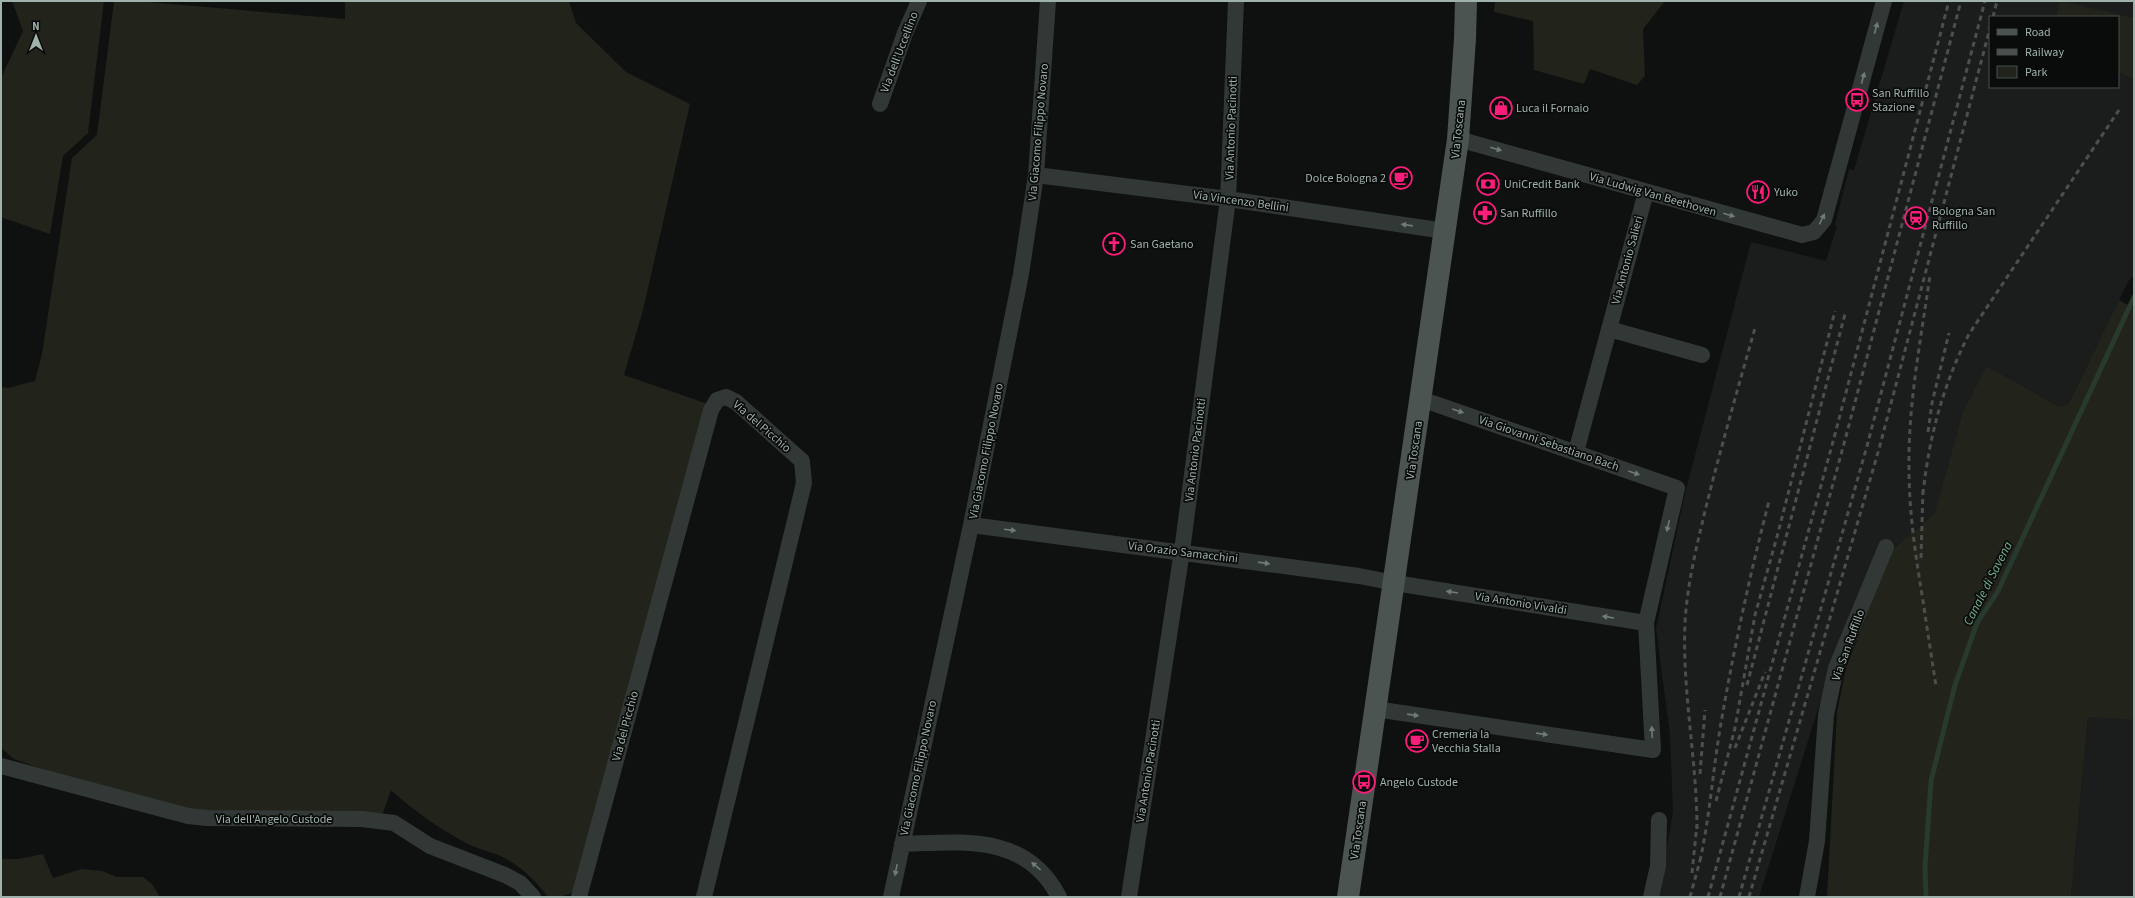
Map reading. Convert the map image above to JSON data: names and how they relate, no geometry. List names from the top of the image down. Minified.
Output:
{"streets":{"main road":["Via Toscana"],"street":["Via dell'Uccellino","Via Antonio Pacinotti","Via Giacomo Filippo Novaro","Via Ludwig Van Beethoven","Via Vincenzo Bellini","Via Antonio Salieri","Via del Picchio","Via Giovanni Sebastiano Bach","Via Orazio Samacchini","Via Antonio Vivaldi","Via San Ruffillo","Via dell'Angelo Custode"]},"crossings":[["Via Antonio Pacinotti","Via Vincenzo Bellini"],["Via Antonio Pacinotti","Via Orazio Samacchini"],["Via Toscana","Via Ludwig Van Beethoven"],["Via Toscana","Via Vincenzo Bellini"],["Via Toscana","Via Giovanni Sebastiano Bach"],["Via Toscana","Via Orazio Samacchini"],["Via Toscana","Via Antonio Vivaldi"],["Via Giacomo Filippo Novaro","Via Vincenzo Bellini"],["Via Giacomo Filippo Novaro","Via Orazio Samacchini"],["Via Ludwig Van Beethoven","Via Antonio Salieri"],["Via Antonio Salieri","Via Giovanni Sebastiano Bach"],["Via Giovanni Sebastiano Bach","Via Antonio Vivaldi"],["Via Orazio Samacchini","Via Antonio Vivaldi"]],"one_way":["Via Vincenzo Bellini","Via Orazio Samacchini","Via Antonio Vivaldi"],"water":["Canale di Savena"],"places":{"bus stop":["San Ruffillo Stazione","Angelo Custode"],"shop":["Luca il Fornaio"],"cafe":["Dolce Bologna 2","Cremeria la Vecchia Stalla"],"bank":["UniCredit Bank"],"restaurant":["Yuko"],"pharmacy":["San Ruffillo"],"station":["Bologna San Ruffillo"],"church":["San Gaetano"]},"legend":["Road","Railway","Park"],"north":"top"}
